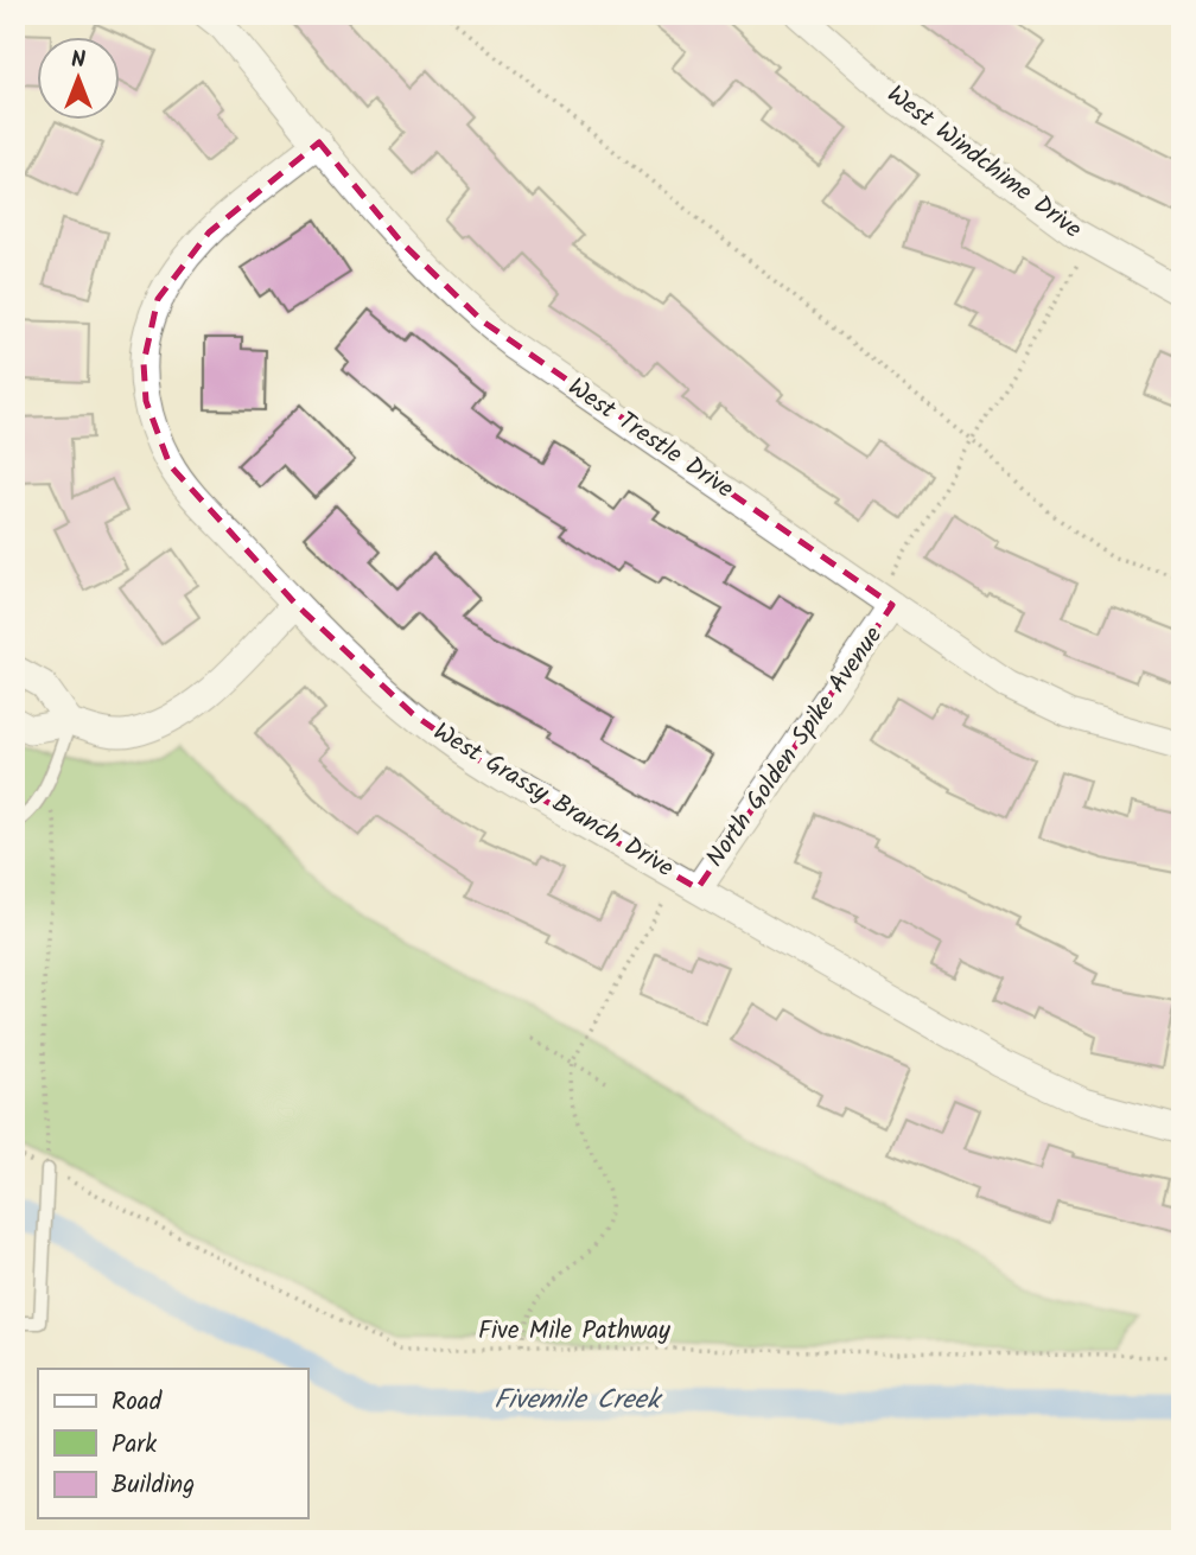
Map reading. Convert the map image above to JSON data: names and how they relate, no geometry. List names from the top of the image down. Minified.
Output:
{"streets":{"street":["West Windchime Drive","West Trestle Drive","North Golden Spike Avenue","West Grassy Branch Drive"],"path":["Five Mile Pathway"]},"crossings":[["West Trestle Drive","North Golden Spike Avenue"],["West Trestle Drive","West Grassy Branch Drive"],["North Golden Spike Avenue","West Grassy Branch Drive"]],"water":["Fivemile Creek"],"legend":["Road","Park","Building"],"north":"top"}
